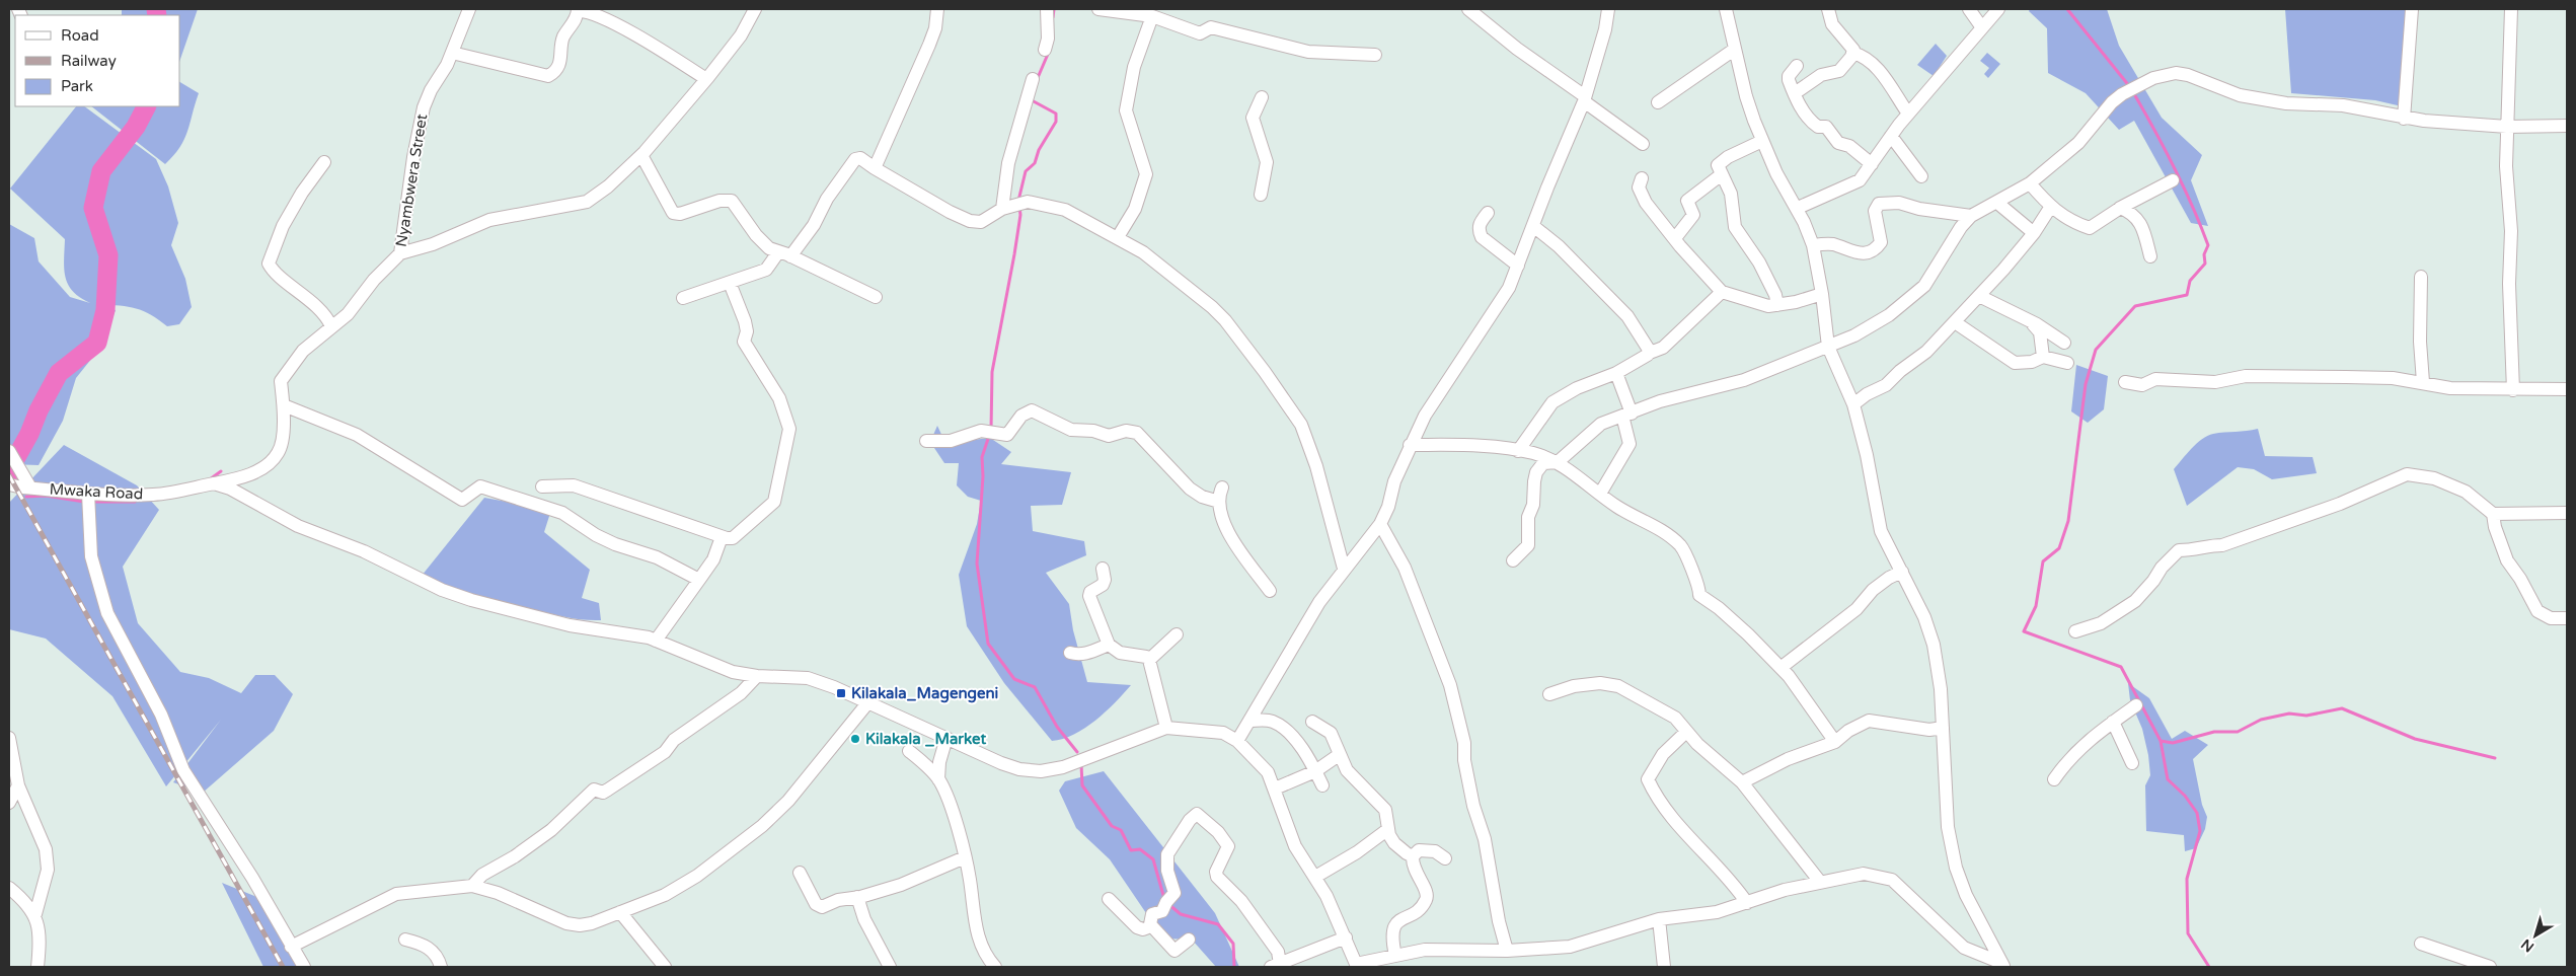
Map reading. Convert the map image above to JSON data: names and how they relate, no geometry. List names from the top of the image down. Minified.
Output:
{"streets":{"street":["Nyambwera Street","Mwaka Road"]},"crossings":[["Nyambwera Street","Mwaka Road"]],"places":{"transit":["Kilakala_Magengeni"],"other":["Kilakala _Market"]},"legend":["Road","Railway","Park"],"north":"bottom left"}
